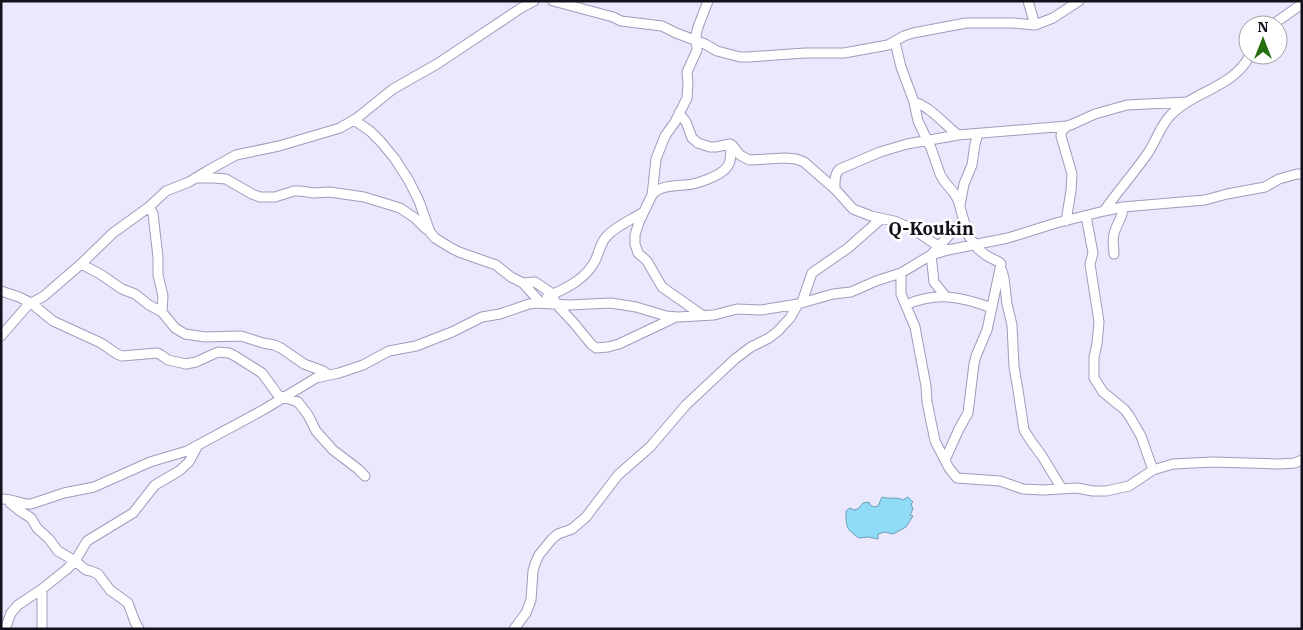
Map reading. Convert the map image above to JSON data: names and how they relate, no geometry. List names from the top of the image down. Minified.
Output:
{"districts":["Q-Koukin"],"north":"top"}
